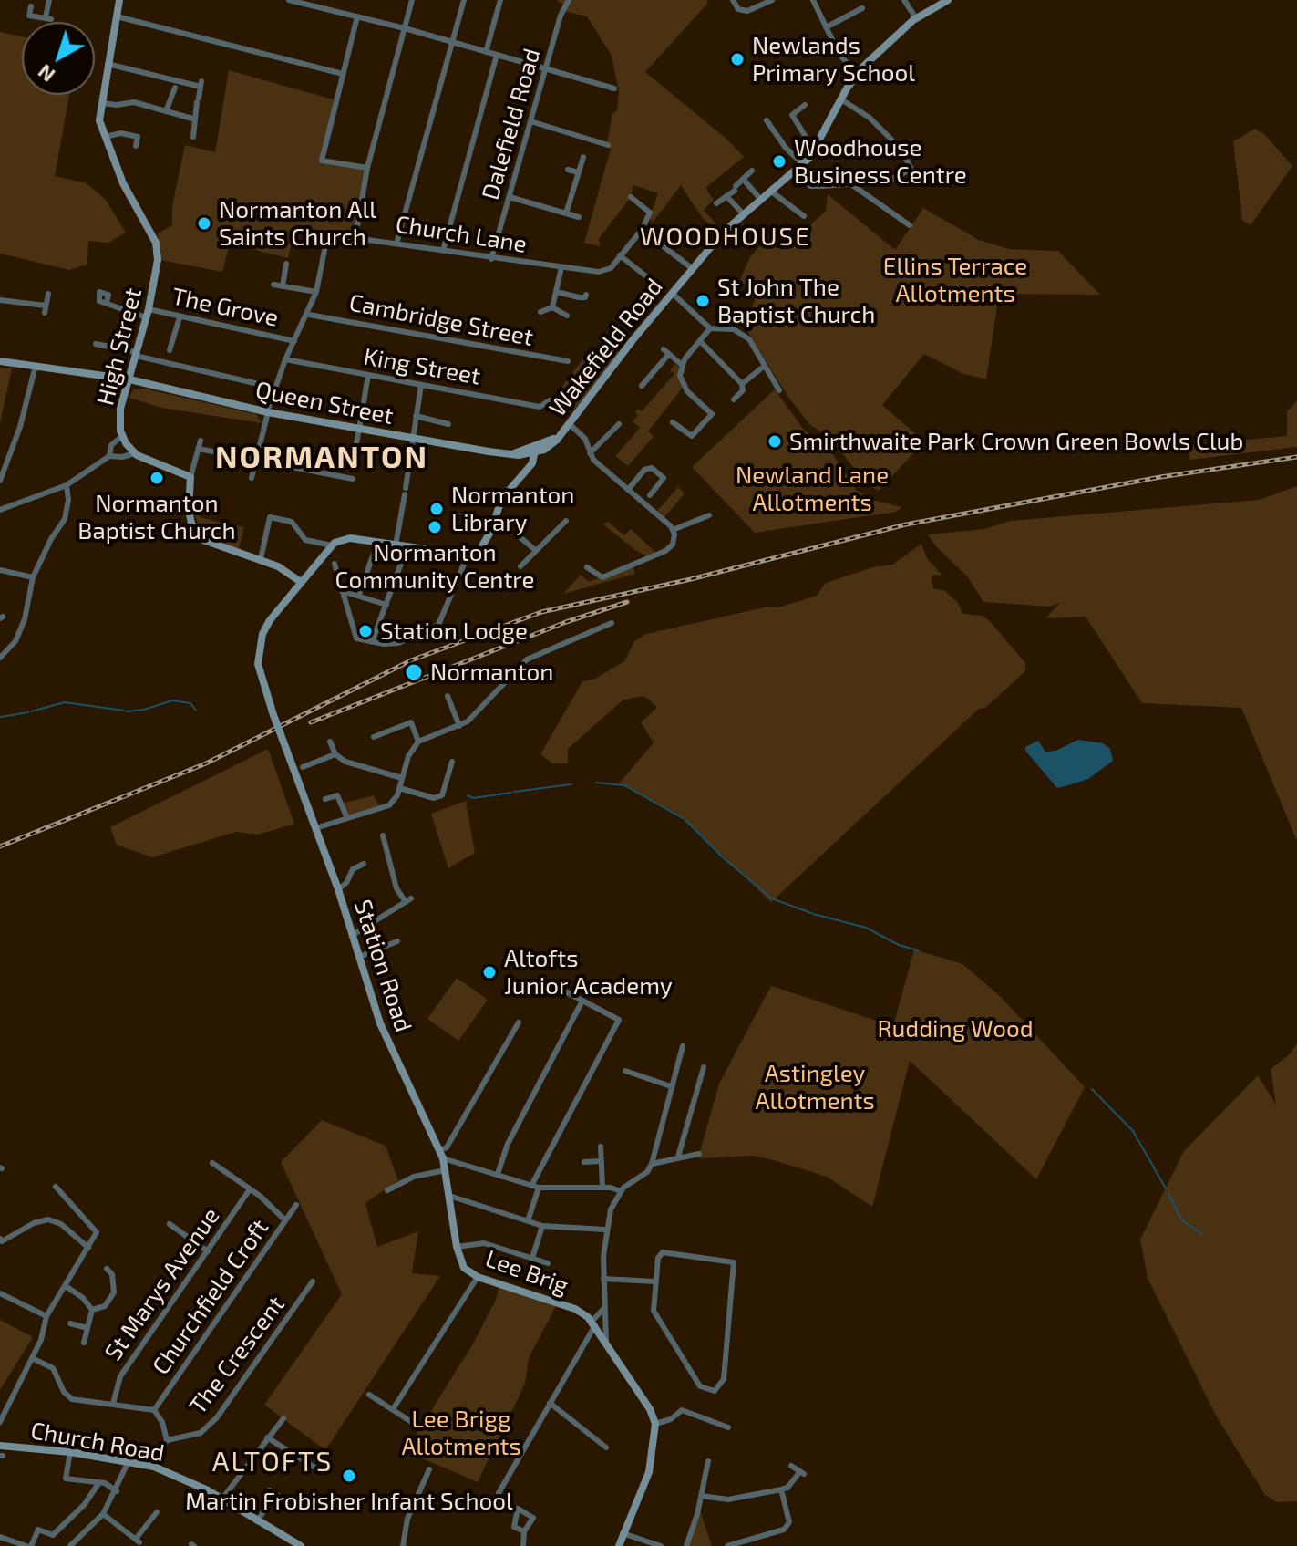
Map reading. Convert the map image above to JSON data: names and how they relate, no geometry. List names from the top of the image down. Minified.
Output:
{"streets":{"street":["Dalefield Road","Church Lane","The Grove","Cambridge Street","High Street","Wakefield Road","King Street","Queen Street","Station Road","Lee Brig","St Marys Avenue","Churchfield Croft","The Crescent","Church Road"]},"crossings":[["Dalefield Road","Church Lane"],["Church Lane","The Grove"],["Church Lane","Cambridge Street"],["Church Lane","King Street"],["Church Lane","Queen Street"],["The Grove","High Street"],["High Street","Queen Street"],["Wakefield Road","Queen Street"],["Station Road","Lee Brig"]],"districts":["WOODHOUSE","NORMANTON","ALTOFTS"],"parks":["Ellins Terrace Allotments","Newland Lane Allotments","Rudding Wood","Astingley Allotments","Lee Brigg Allotments"],"places":["Newlands Primary School","Woodhouse Business Centre","Normanton All Saints Church","St John The Baptist Church","Smirthwaite Park Crown Green Bowls Club","Normanton Baptist Church","Normanton Library","Normanton Community Centre","Station Lodge","Normanton","Altofts Junior Academy","Martin Frobisher Infant School"],"north":"bottom left"}
